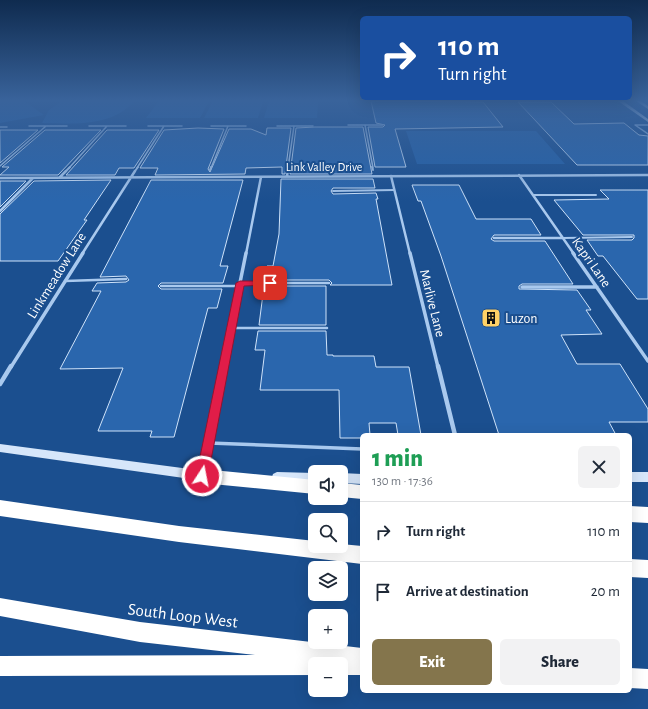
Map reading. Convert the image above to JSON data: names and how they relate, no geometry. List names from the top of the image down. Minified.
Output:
{"streets":{"highway":["South Loop West"],"street":["Link Valley Drive","Kapri Lane","Linkmeadow Lane","Marlive Lane"]},"crossings":[["Link Valley Drive","Kapri Lane"],["Link Valley Drive","Linkmeadow Lane"],["Link Valley Drive","Marlive Lane"]],"places":{"building":["Luzon"]},"page":{"turn":["110 m","Turn right"],"heading":["1 min","130 m · 17:36"],"map_buttons":["+","−"],"list":[{"name":"Turn right","value":"110 m"},{"name":"Arrive at destination","value":"20 m"}],"buttons":["Exit","Share"]}}
